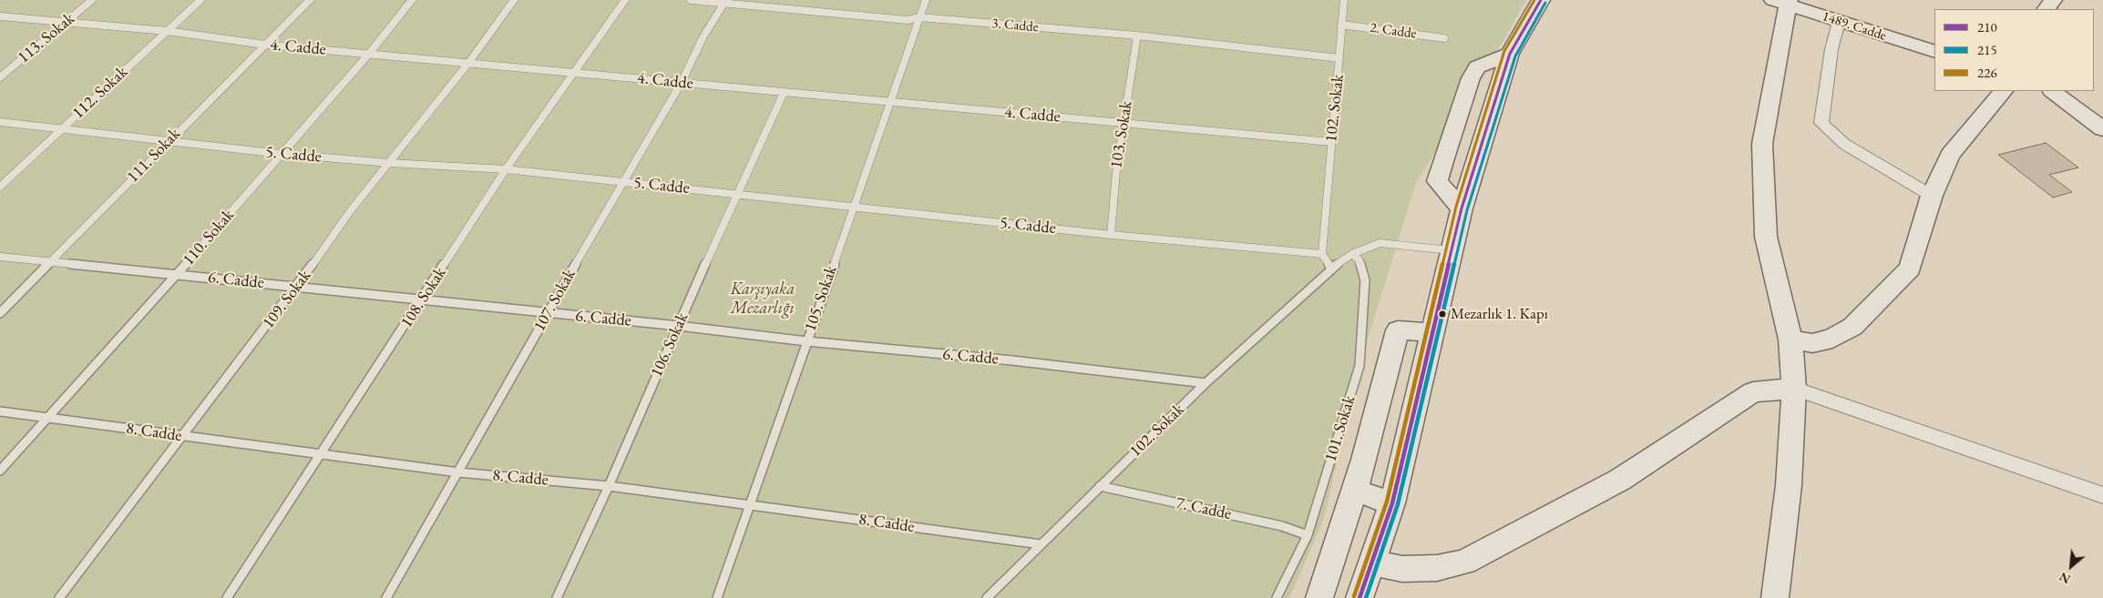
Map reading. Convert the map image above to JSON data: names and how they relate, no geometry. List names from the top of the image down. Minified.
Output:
{"streets":{"street":["1489. Cadde"],"lane":["3. Cadde","2. Cadde","113. Sokak","4. Cadde","112. Sokak","102. Sokak","103. Sokak","5. Cadde","111. Sokak","110. Sokak","6. Cadde","108. Sokak","105. Sokak","109. Sokak","107. Sokak","106. Sokak","101. Sokak","8. Cadde","7. Cadde"]},"crossings":[["3. Cadde","102. Sokak"],["3. Cadde","103. Sokak"],["3. Cadde","105. Sokak"],["3. Cadde","107. Sokak"],["2. Cadde","102. Sokak"],["113. Sokak","4. Cadde"],["4. Cadde","112. Sokak"],["4. Cadde","102. Sokak"],["4. Cadde","103. Sokak"],["4. Cadde","111. Sokak"],["4. Cadde","110. Sokak"],["4. Cadde","108. Sokak"],["4. Cadde","105. Sokak"],["4. Cadde","109. Sokak"],["4. Cadde","107. Sokak"],["4. Cadde","106. Sokak"],["112. Sokak","5. Cadde"],["102. Sokak","5. Cadde"],["102. Sokak","6. Cadde"],["102. Sokak","101. Sokak"],["102. Sokak","8. Cadde"],["102. Sokak","7. Cadde"],["103. Sokak","5. Cadde"],["5. Cadde","111. Sokak"],["5. Cadde","110. Sokak"],["5. Cadde","108. Sokak"],["5. Cadde","105. Sokak"],["5. Cadde","109. Sokak"],["5. Cadde","107. Sokak"],["5. Cadde","106. Sokak"],["111. Sokak","6. Cadde"],["110. Sokak","6. Cadde"],["110. Sokak","8. Cadde"],["6. Cadde","108. Sokak"],["6. Cadde","105. Sokak"],["6. Cadde","109. Sokak"],["6. Cadde","107. Sokak"],["6. Cadde","106. Sokak"],["108. Sokak","8. Cadde"],["105. Sokak","8. Cadde"],["109. Sokak","8. Cadde"],["107. Sokak","8. Cadde"],["106. Sokak","8. Cadde"],["101. Sokak","7. Cadde"]],"parks":["Karşıyaka Mezarlığı"],"places":["Mezarlık 1. Kapı"],"lines":["transit line 210","transit line 226","transit line 215"],"legend":["210","215","226"],"north":"bottom left"}
